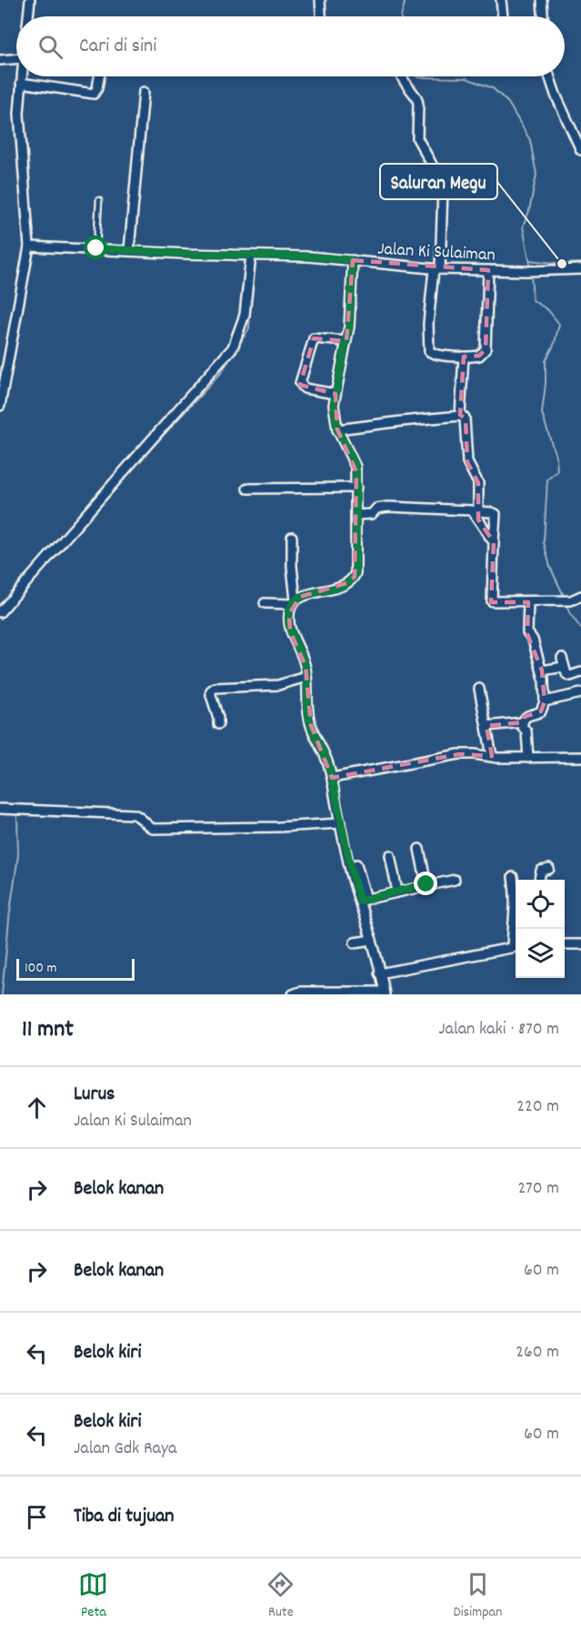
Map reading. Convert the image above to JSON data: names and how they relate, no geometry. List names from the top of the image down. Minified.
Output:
{"streets":{"street":["Jalan Ki Sulaiman"]},"places":["Saluran Megu"],"scale_bar":"100 m","page":{"search":"Cari di sini","scale":"100 m","heading":["11 mnt","Jalan kaki · 870 m"],"list":[["Lurus","Jalan Ki Sulaiman","220 m"],["Belok kanan","270 m"],["Belok kanan","60 m"],["Belok kiri","260 m"],["Belok kiri","Jalan Gdk Raya","60 m"],"Tiba di tujuan"],"nav":["Peta","Rute","Disimpan"]}}
